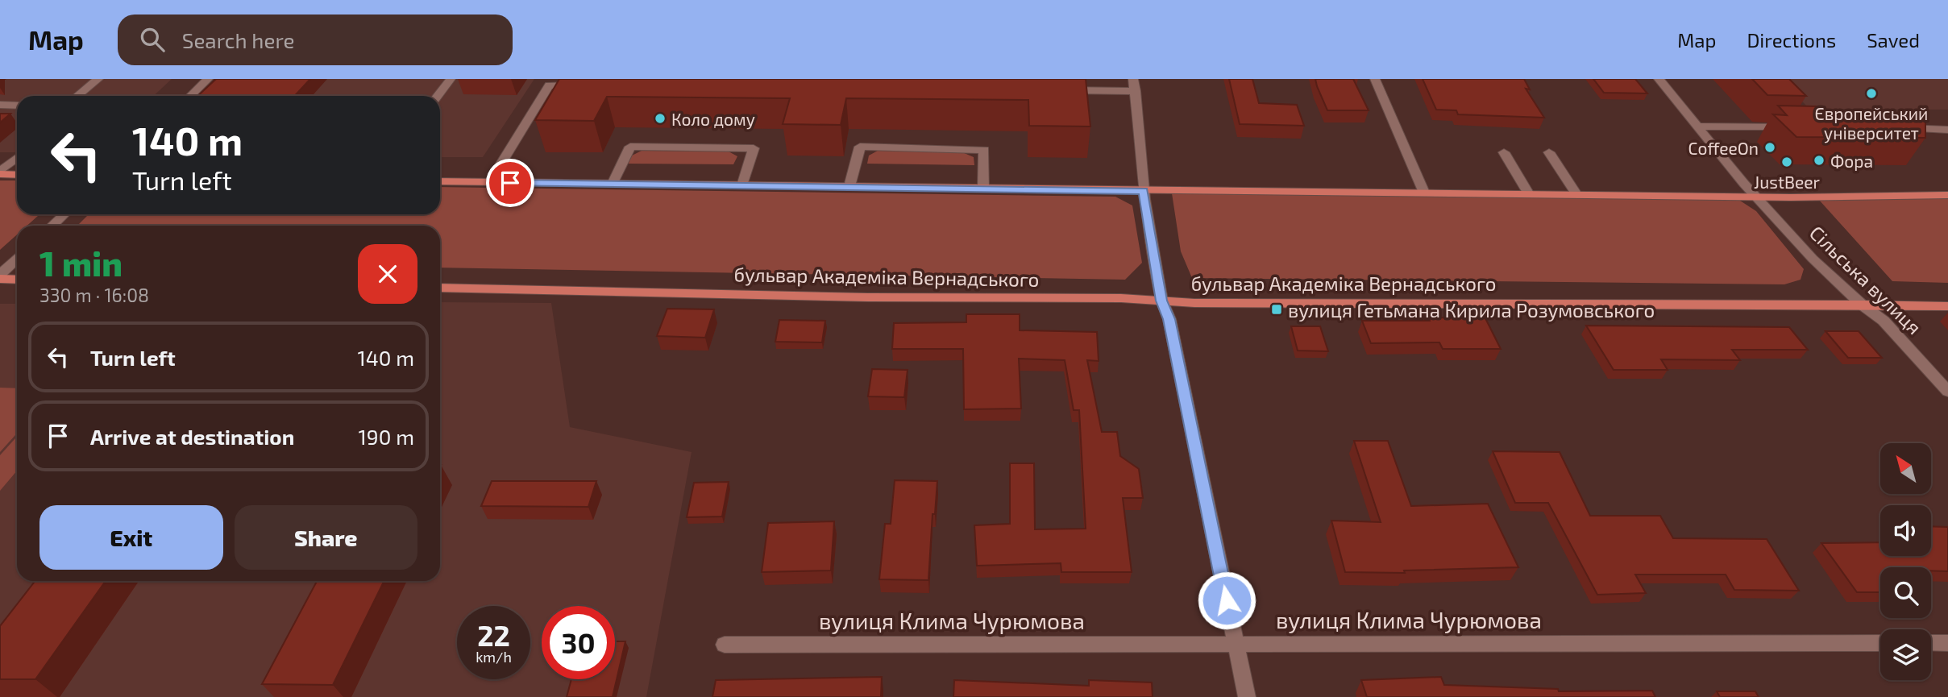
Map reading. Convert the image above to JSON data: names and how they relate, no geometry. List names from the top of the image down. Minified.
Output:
{"streets":{"main road":["бульвар Академіка Вернадського"],"street":["Сільська вулиця","вулиця Клима Чурюмова"]},"crossings":[["бульвар Академіка Вернадського","Сільська вулиця"]],"places":{"other":["Європейський університет","Коло дому","CoffeeOn","Фора","JustBeer"],"transit":["вулиця Гетьмана Кирила Розумовського"]},"north":"top left","page":{"header":"Map","search":"Search here","nav":["Map","Directions","Saved"],"turn":["140 m","Turn left"],"heading":["1 min","330 m · 16:08"],"list":[{"name":"Turn left","value":"140 m"},{"name":"Arrive at destination","value":"190 m"}],"buttons":["Exit","Share"],"speed":"22 km/h","limit":"30"}}
